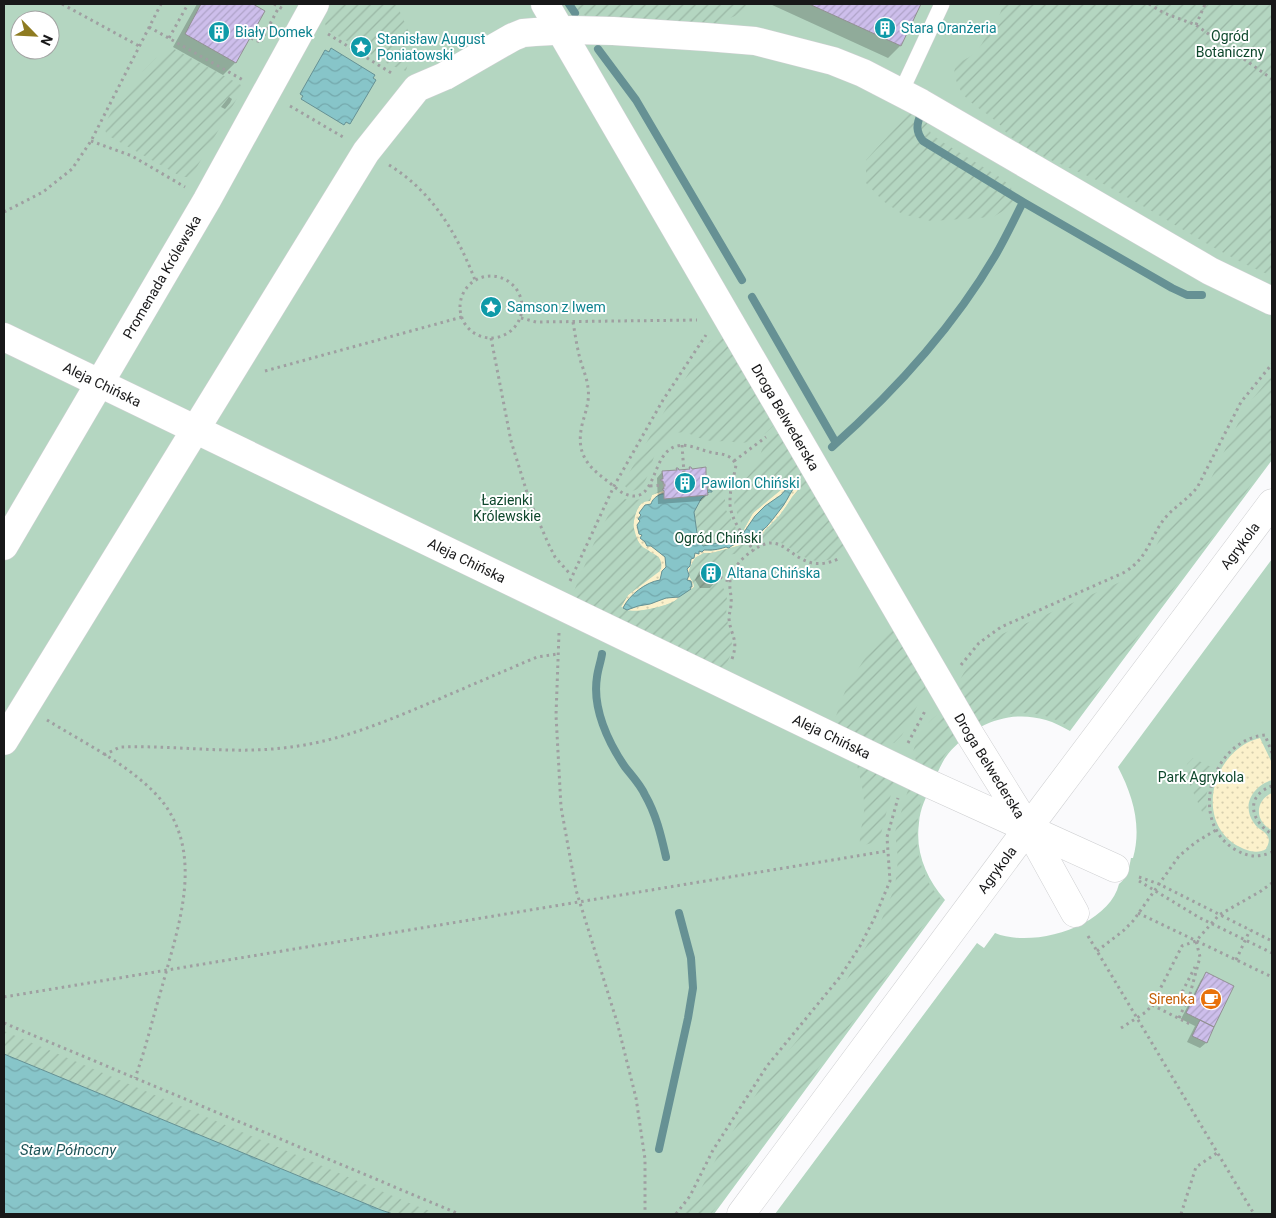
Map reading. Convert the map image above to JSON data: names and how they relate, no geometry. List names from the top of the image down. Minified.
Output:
{"streets":{"street":["Promenada Królewska","Aleja Chińska","Droga Belwederska","Agrykola"]},"crossings":[["Promenada Królewska","Aleja Chińska"],["Aleja Chińska","Droga Belwederska"],["Aleja Chińska","Agrykola"],["Droga Belwederska","Agrykola"]],"water":["Staw Północny"],"parks":["Ogród Botaniczny","Łazienki Królewskie","Ogród Chiński","Park Agrykola"],"places":{"building":["Stara Oranżeria","Biały Domek","Pawilon Chiński","Altana Chińska"],"place":["Stanisław August Poniatowski","Samson z lwem"],"cafe":["Sirenka"]},"north":"bottom right"}
